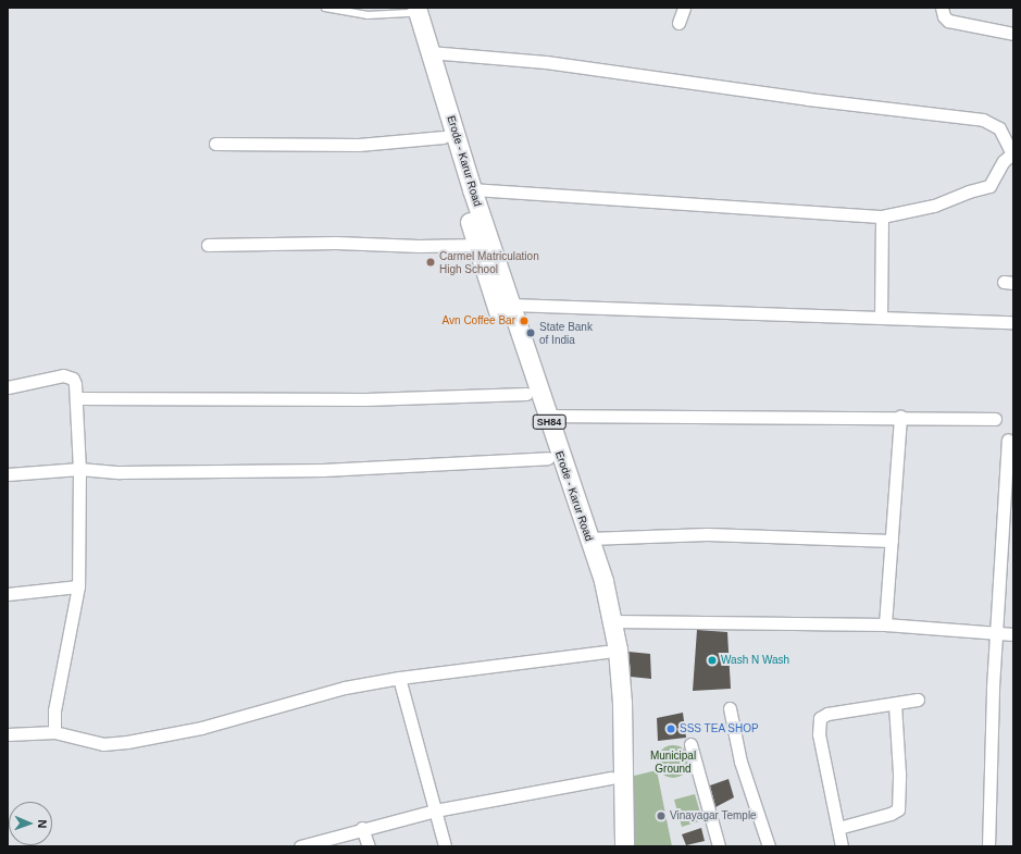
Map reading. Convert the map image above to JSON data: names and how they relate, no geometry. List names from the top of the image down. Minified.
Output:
{"streets":{"main road":["Erode - Karur Road","SH84"]},"parks":["Municipal Ground"],"places":["Carmel Matriculation High School","Avn Coffee Bar","State Bank of India","Wash N Wash","SSS TEA SHOP","Vinayagar Temple"],"north":"right"}
